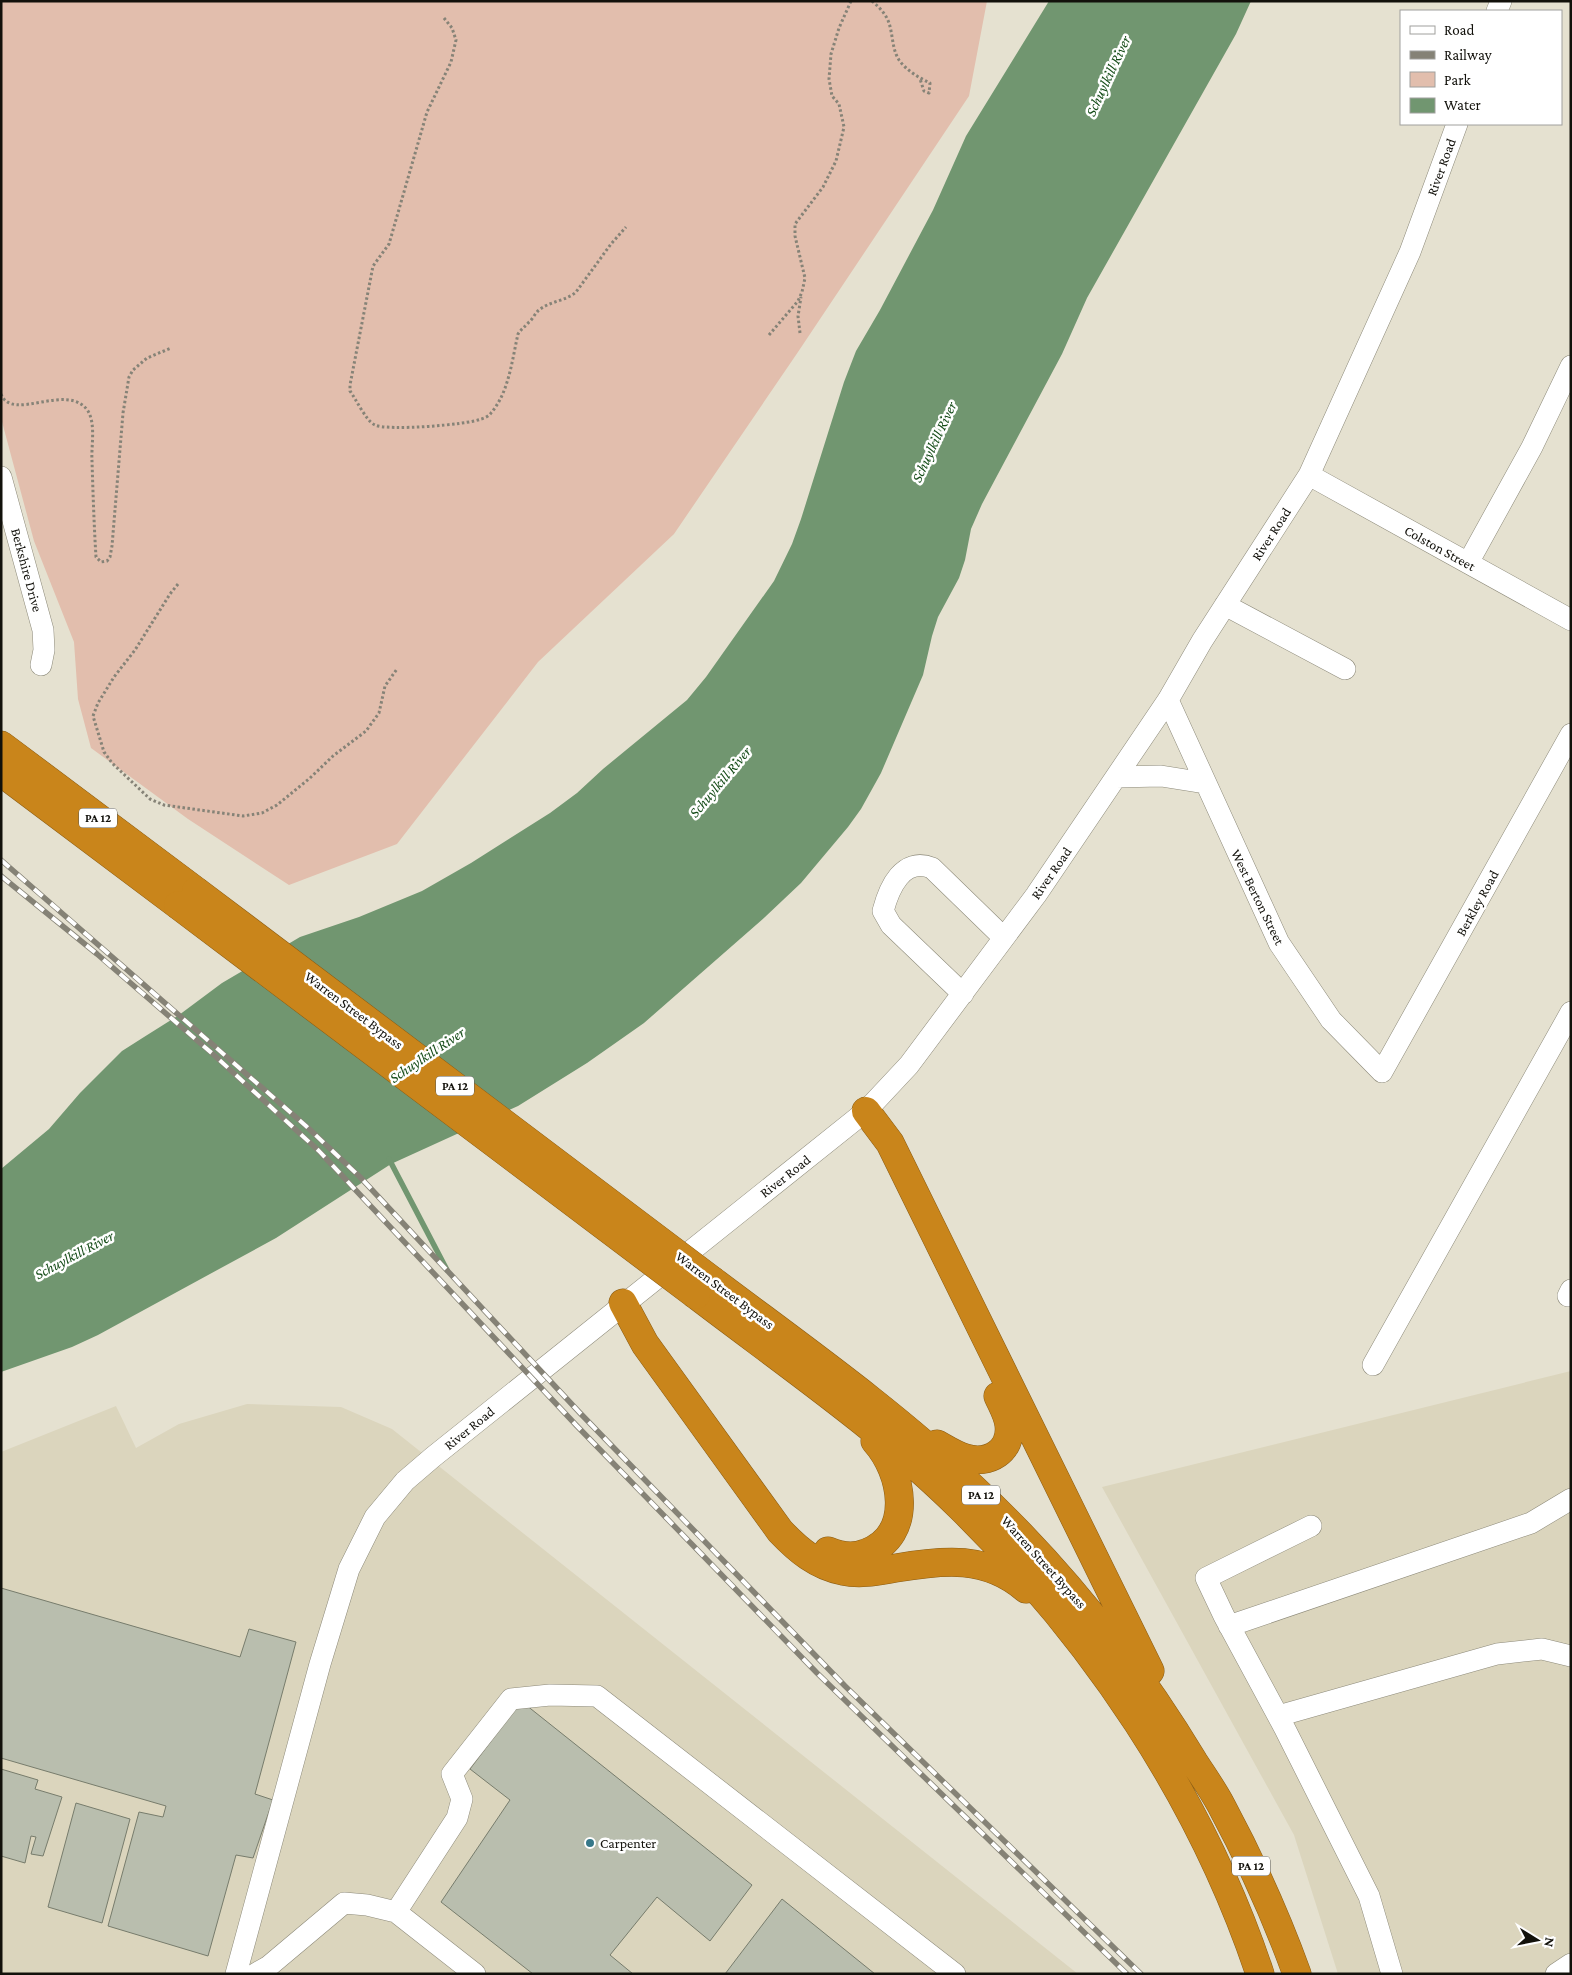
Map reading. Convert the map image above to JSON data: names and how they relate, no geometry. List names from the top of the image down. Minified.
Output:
{"streets":{"highway":["PA 12","Warren Street Bypass"],"street":["River Road","Colston Street","Berkshire Drive","West Berton Street","Berkley Road"]},"crossings":[["River Road","Colston Street"],["River Road","West Berton Street"],["West Berton Street","Berkley Road"]],"water":["Schuylkill River"],"places":["Carpenter"],"legend":["Road","Railway","Park","Water"],"north":"right"}
